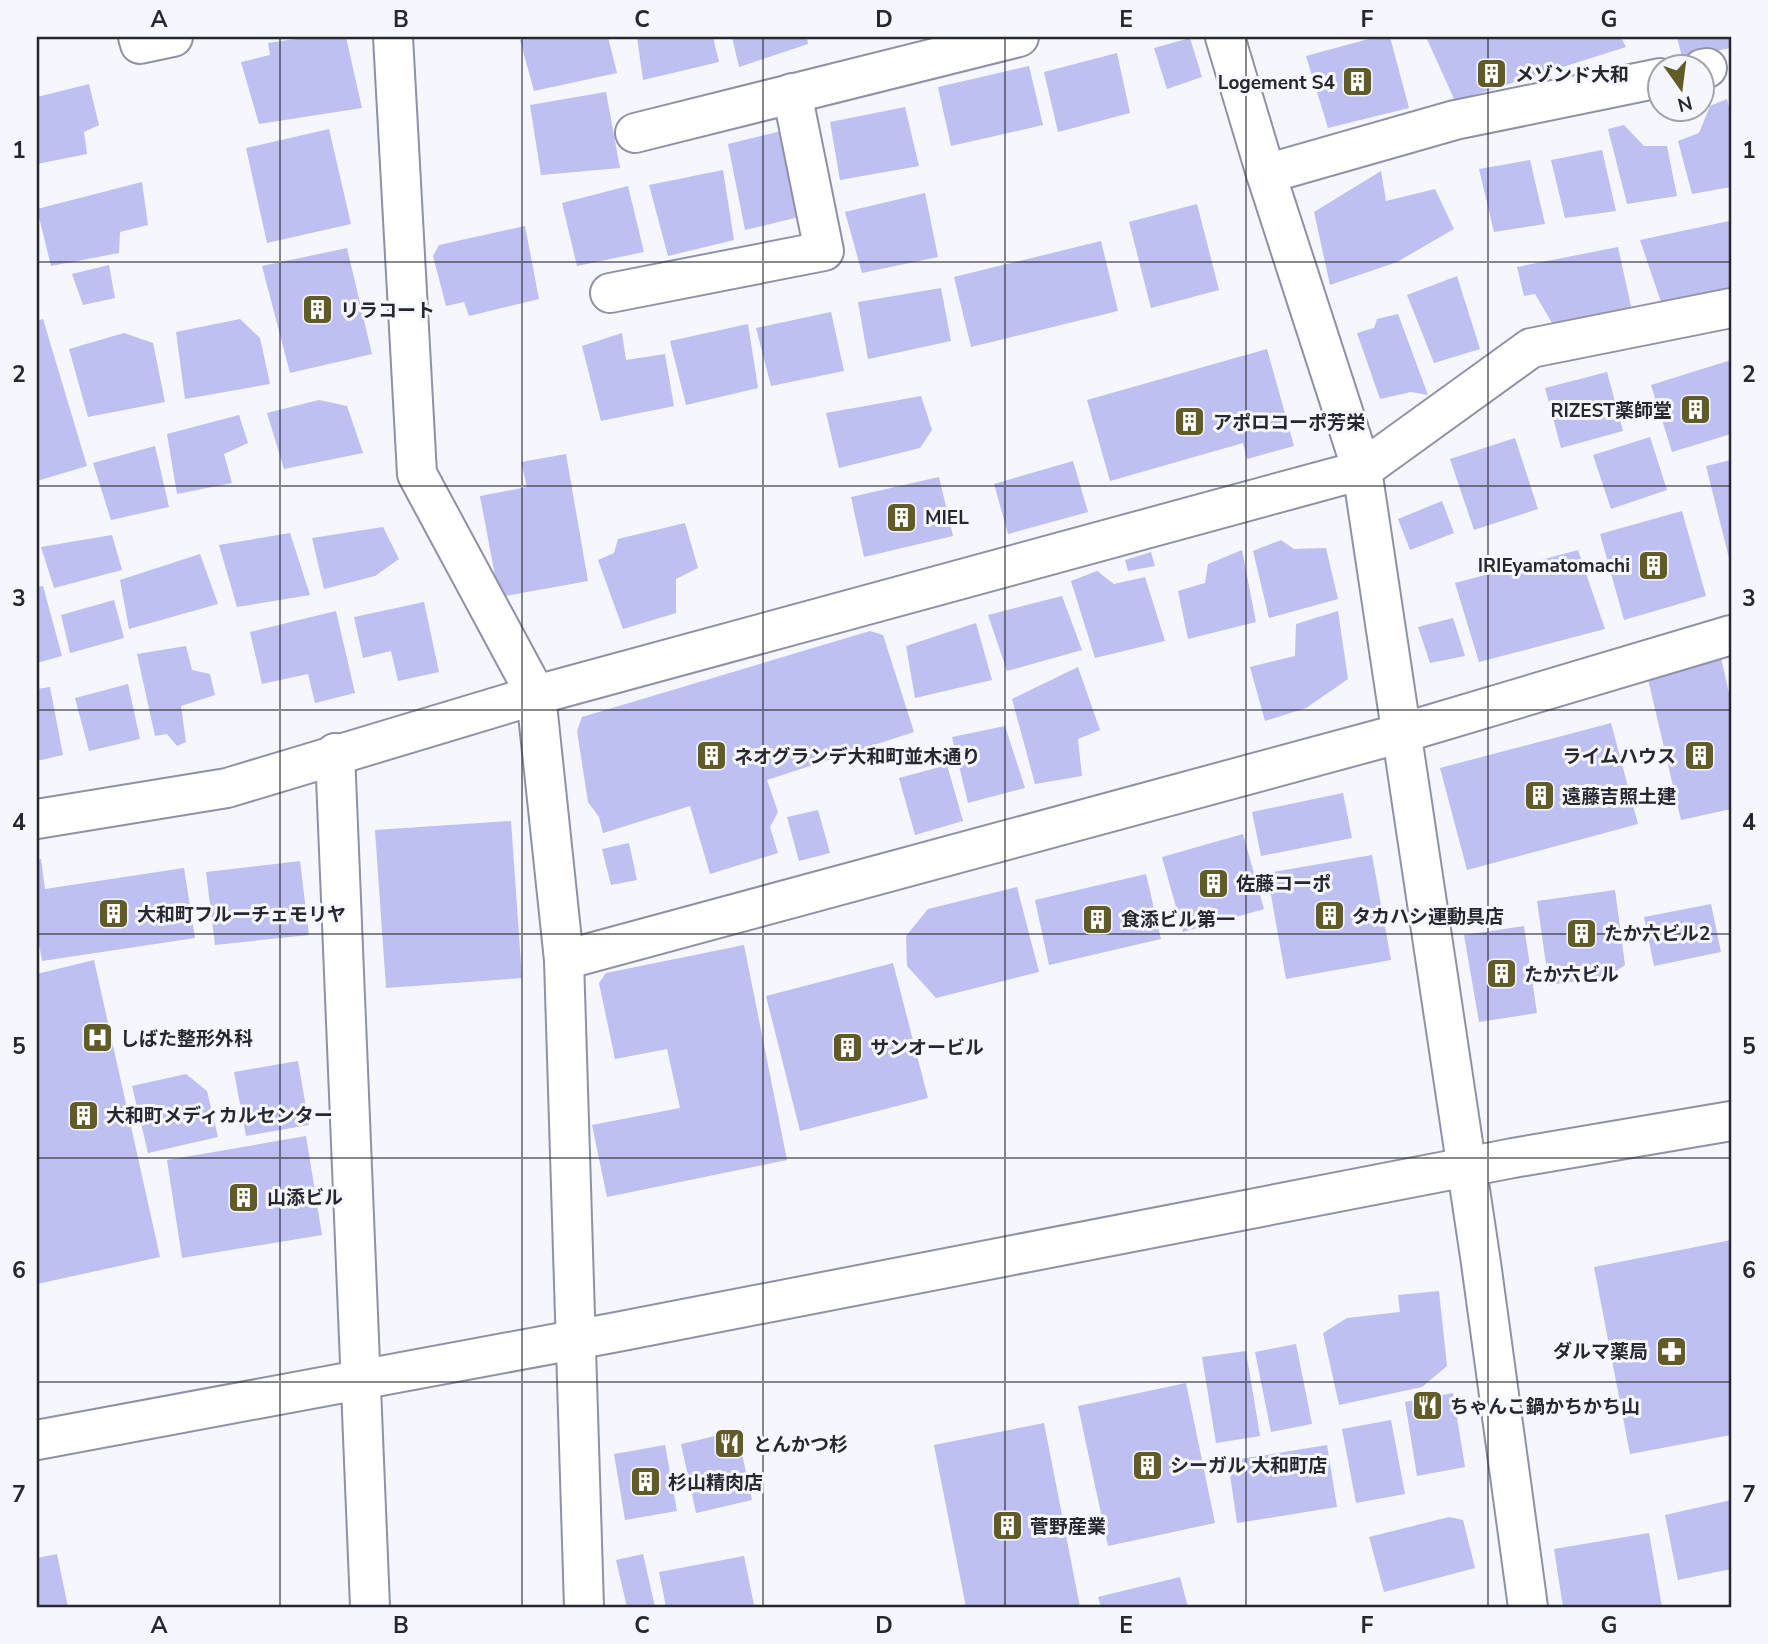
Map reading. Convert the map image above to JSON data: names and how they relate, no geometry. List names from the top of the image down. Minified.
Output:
{"places":{"building":["メゾンド大和","Logement S4","リラコート","RIZEST薬師堂","アポロコーポ芳栄","MIEL","IRIEyamatomachi","ネオグランデ大和町並木通り","ライムハウス","遠藤吉照土建","佐藤コーポ","大和町フルーチェモリヤ","タカハシ運動具店","食添ビル第一","たか六ビル2","たか六ビル","サンオービル","大和町メディカルセンター","山添ビル","シーガル 大和町店","杉山精肉店","菅野産業"],"hospital":["しばた整形外科"],"pharmacy":["ダルマ薬局"],"restaurant":["ちゃんこ鍋かちかち山","とんかつ杉"]},"north":"bottom","grid":{"columns":["A","B","C","D","E","F","G"],"rows":["1","2","3","4","5","6","7"]}}
